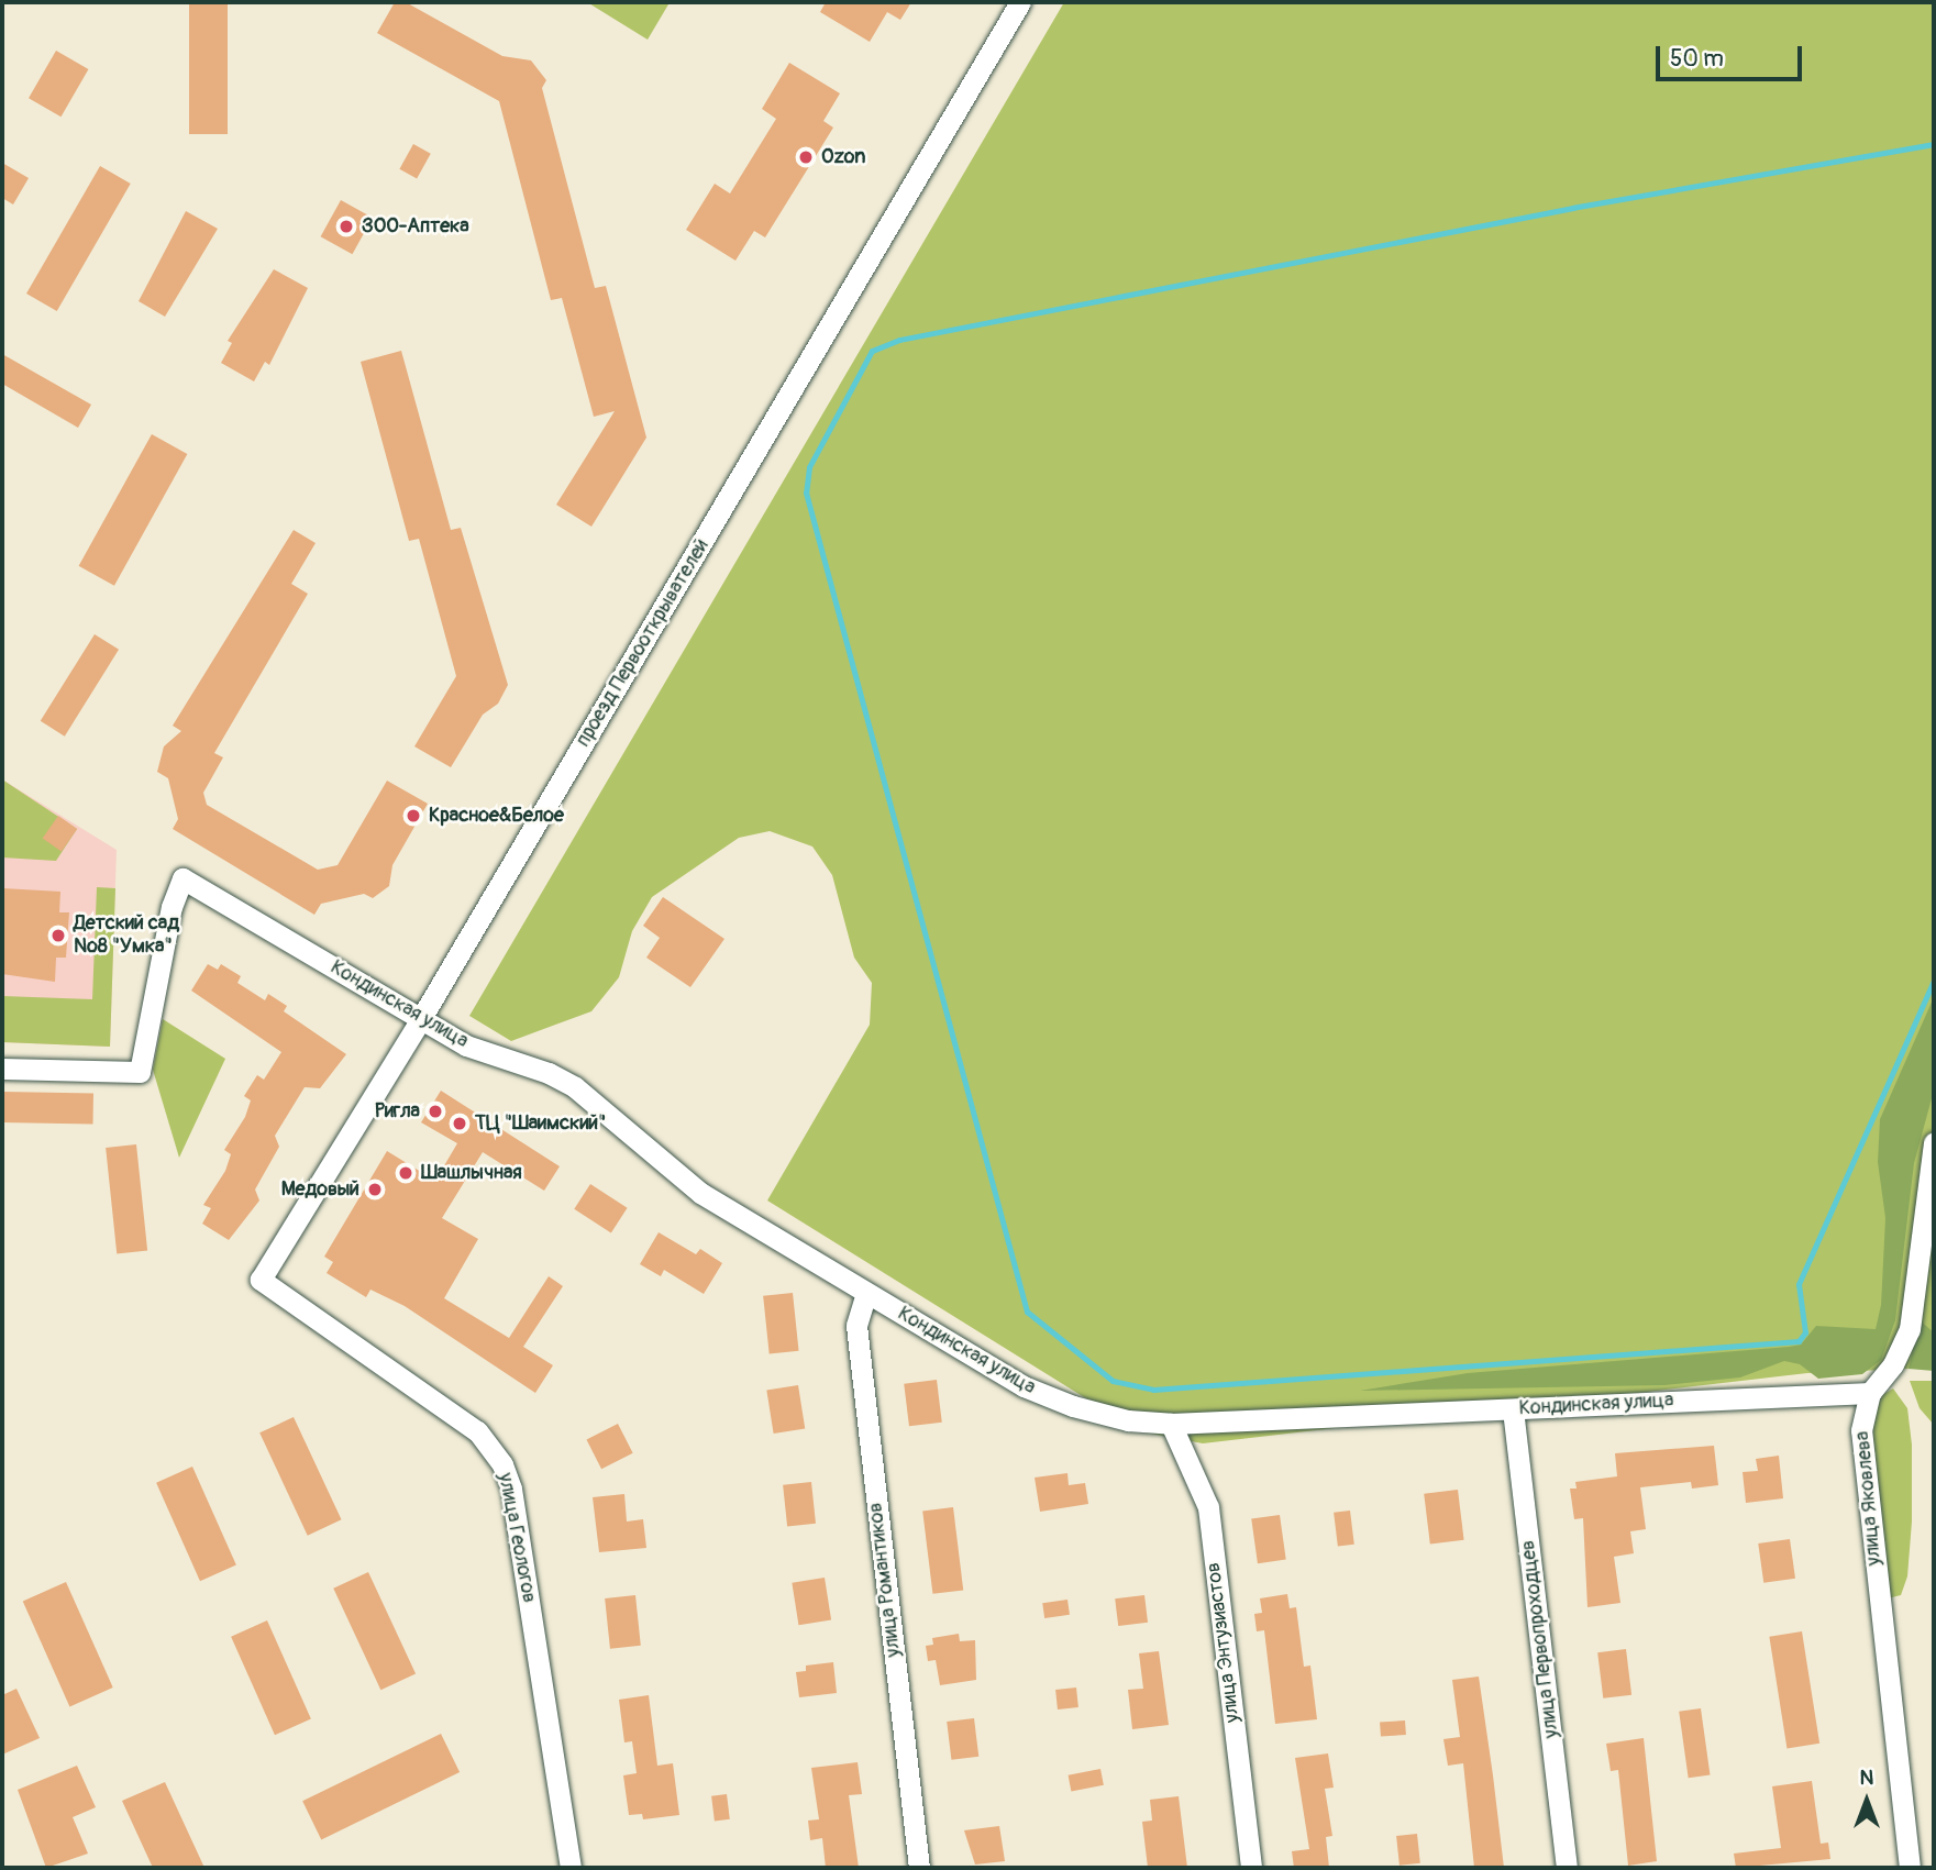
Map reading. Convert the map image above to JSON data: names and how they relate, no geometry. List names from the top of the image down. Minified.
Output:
{"streets":{"street":["проезд Первооткрывателей","Кондинская улица","улица Яковлева","улица Геологов","улица Романтиков","улица Первопроходцев","улица Энтузиастов"]},"crossings":[["проезд Первооткрывателей","Кондинская улица"],["проезд Первооткрывателей","улица Геологов"],["Кондинская улица","улица Яковлева"],["Кондинская улица","улица Романтиков"],["Кондинская улица","улица Первопроходцев"],["Кондинская улица","улица Энтузиастов"]],"places":["Ozon","ЗОО-Аптека","Красное&Белое","Детский сад №8 \"Умка\"","Ригла","ТЦ \"Шаимский\"","Шашлычная","Медовый"],"scale_bar":"50 m","north":"top"}
